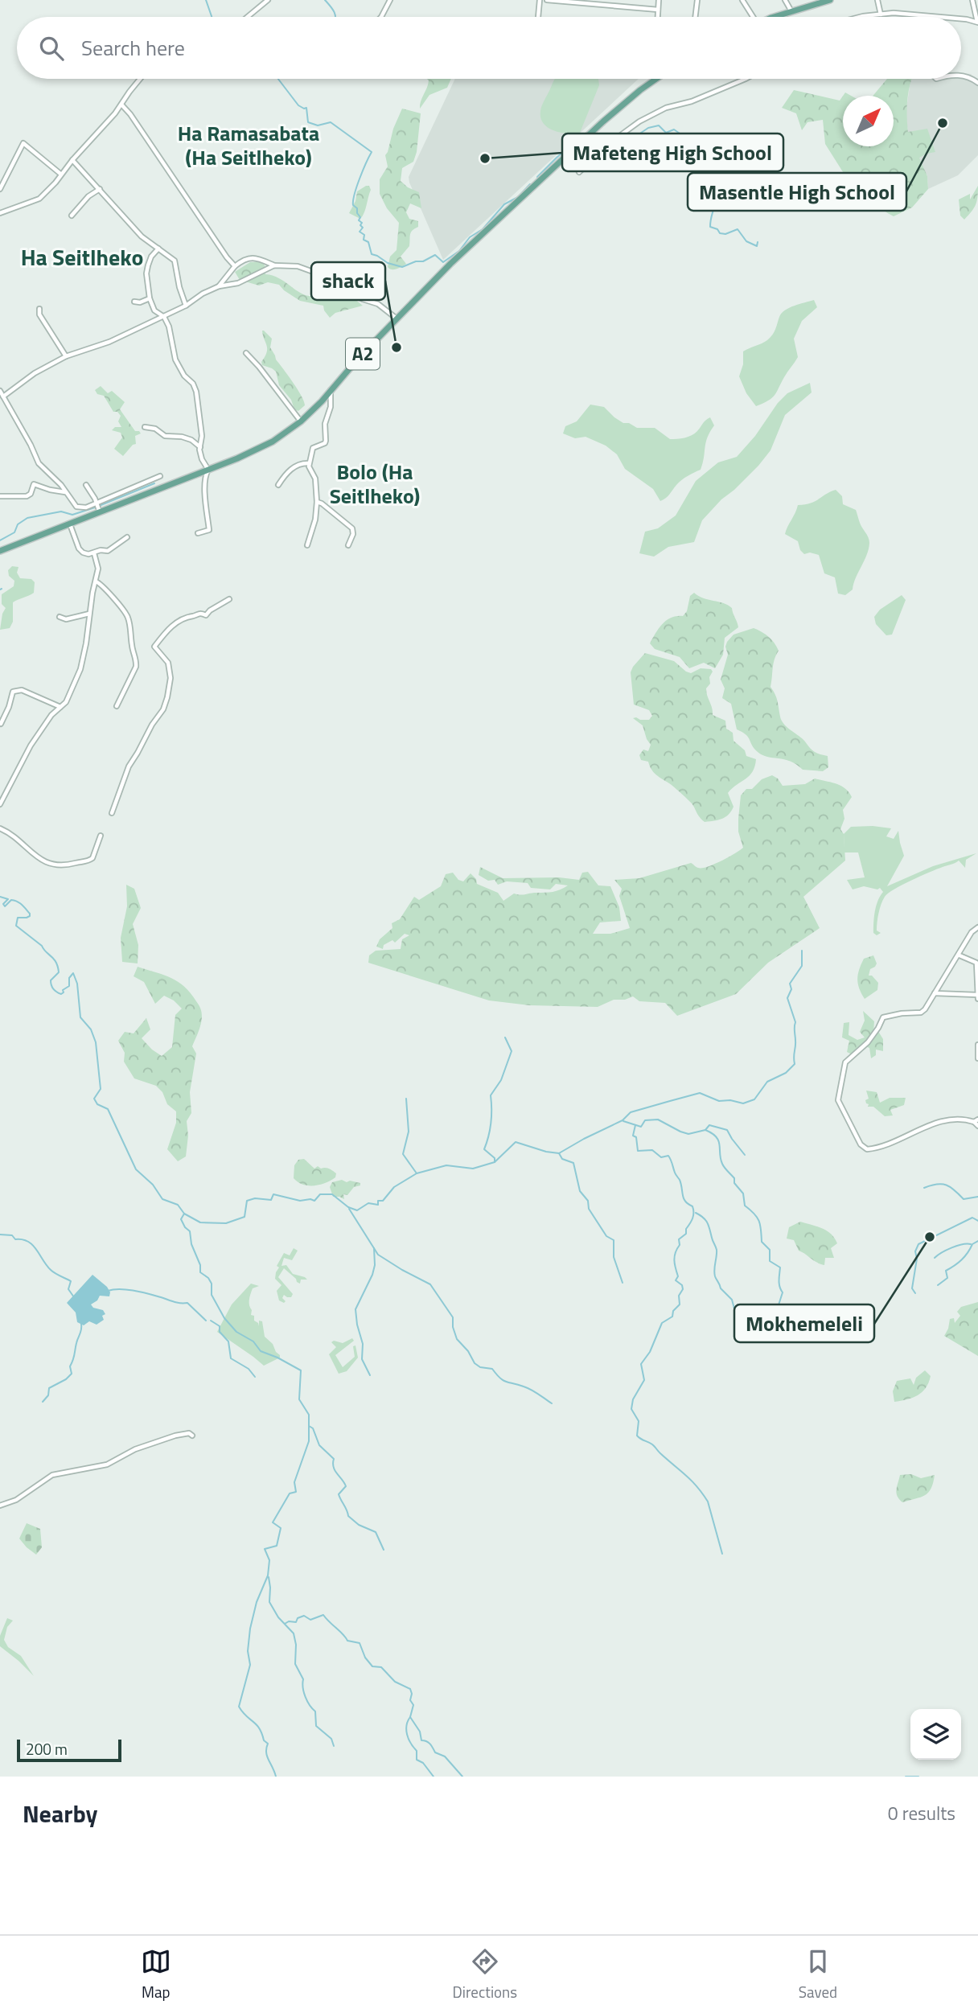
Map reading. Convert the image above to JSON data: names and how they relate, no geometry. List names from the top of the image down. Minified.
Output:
{"streets":{"main road":["A2"]},"districts":["Ha Ramasabata (Ha Seitlheko)","Ha Seitlheko","Bolo (Ha Seitlheko)"],"places":["Masentle High School","Mafeteng High School","shack","Mokhemeleli"],"scale_bar":"200 m","north":"top right","page":{"search":"Search here","scale":"200 m","heading":["Nearby","0 results"],"nav":["Map","Directions","Saved"]}}
